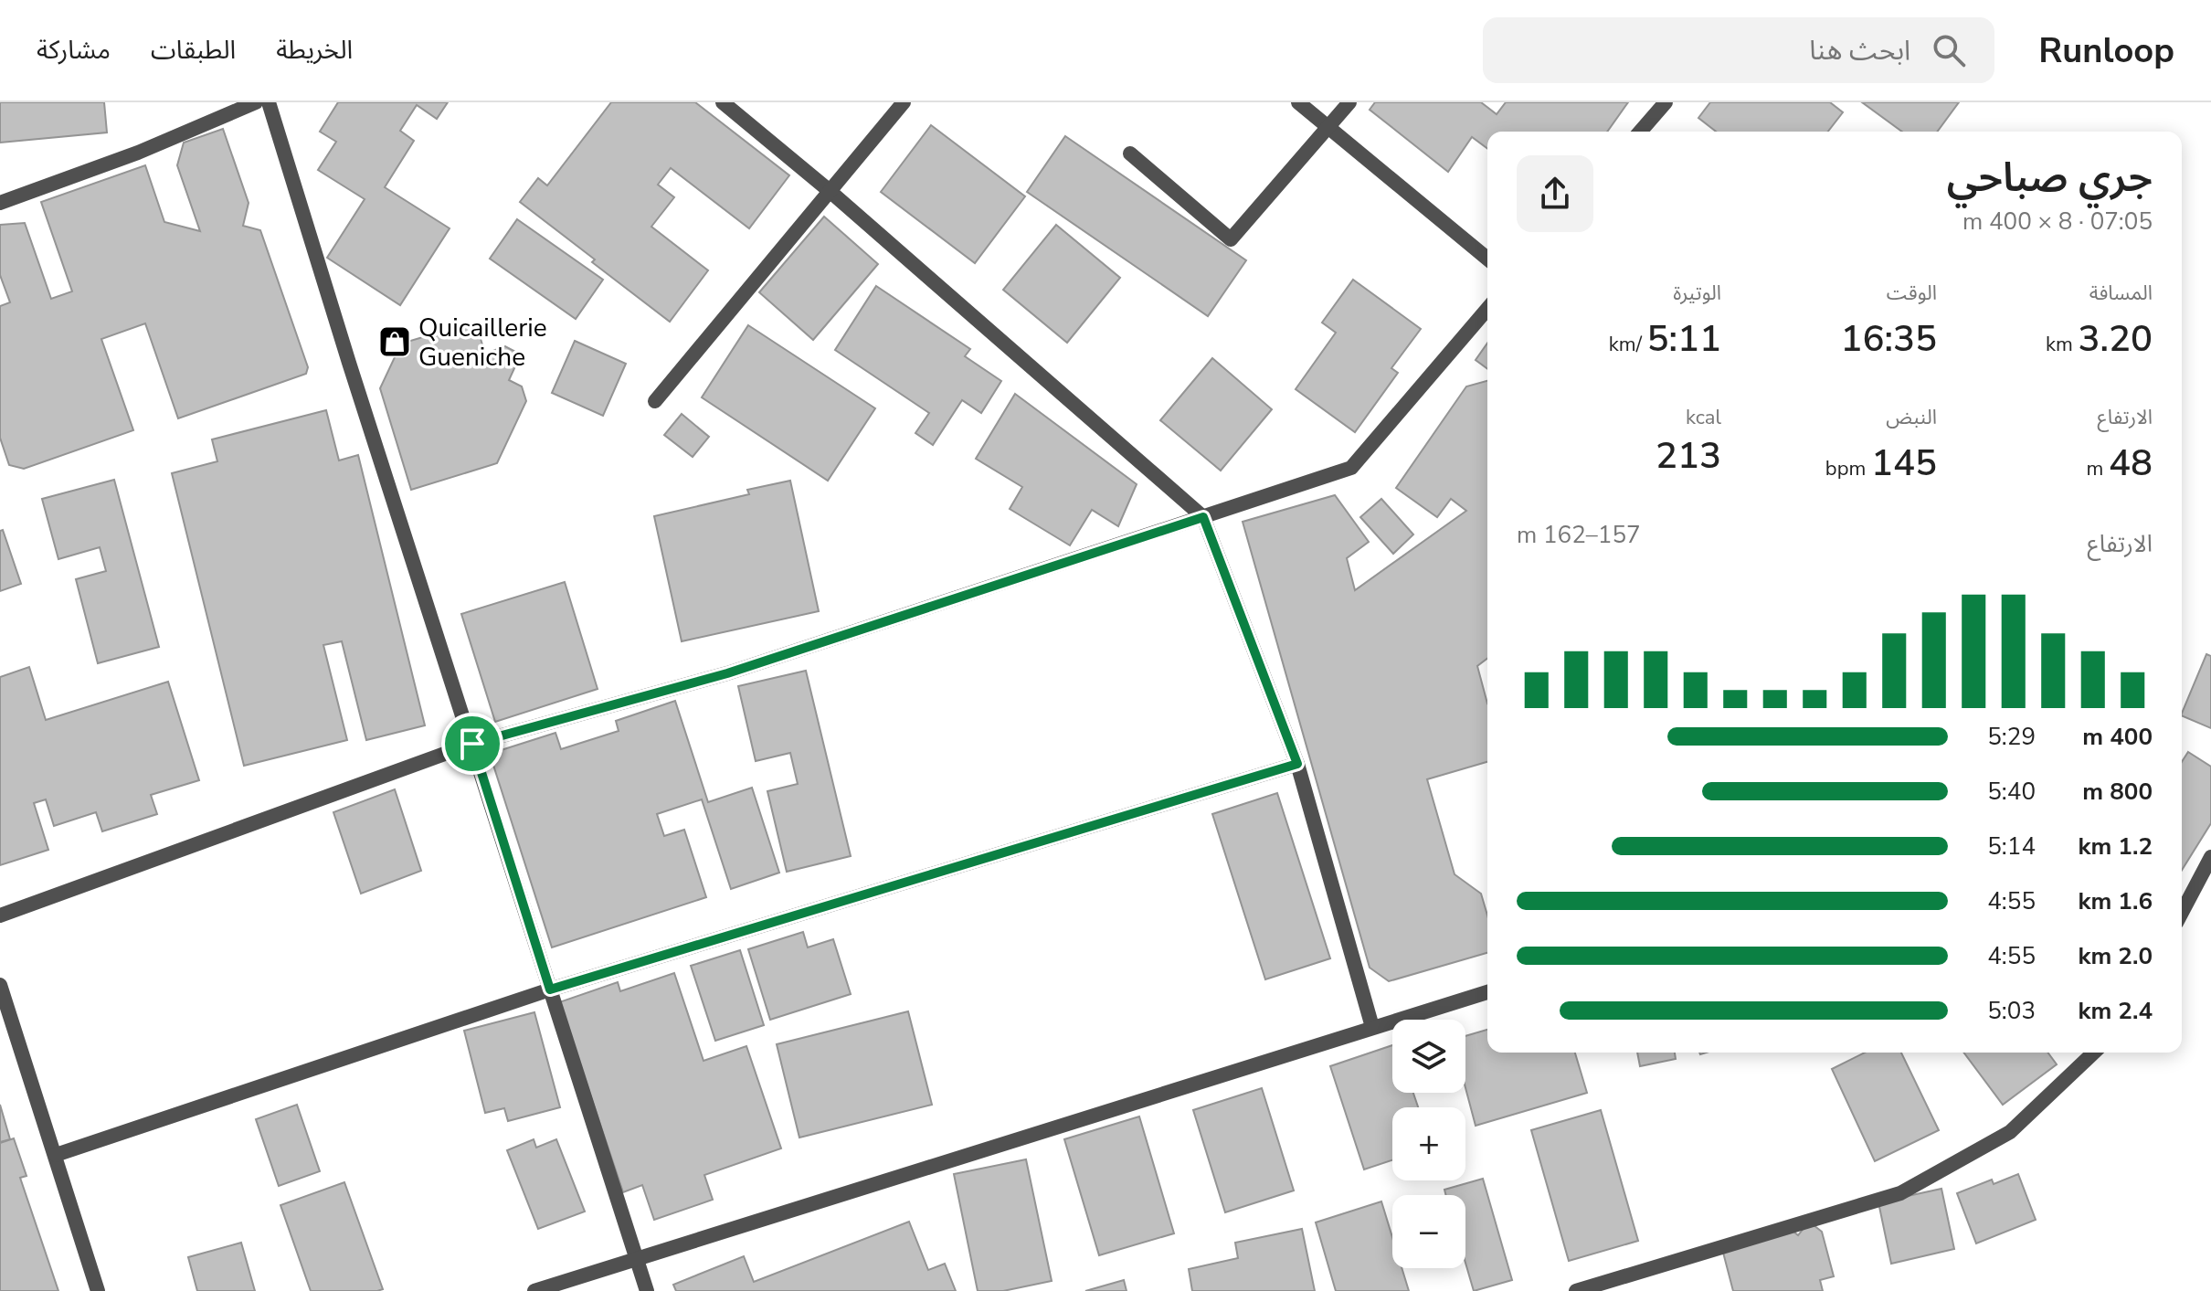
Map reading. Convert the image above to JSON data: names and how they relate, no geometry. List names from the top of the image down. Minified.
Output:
{"places":{"shop":["Quicaillerie Gueniche"]},"page":{"header":"Runloop","search":"ابحث هنا","nav":["الخريطة","الطبقات","مشاركة"],"heading":["جري صباحي","07:05 · 8 × 400 m"],"stats":[["المسافة","3.20 km"],["الوقت","16:35"],["الوتيرة","5:11 /km"],["الارتفاع","48 m"],["النبض","145 bpm"],["kcal","213"]],"chart":["الارتفاع","157–162 m"],"list":[{"name":"400 m","note":"5:29"},{"name":"800 m","note":"5:40"},{"name":"1.2 km","note":"5:14"},{"name":"1.6 km","note":"4:55"},{"name":"2.0 km","note":"4:55"},{"name":"2.4 km","note":"5:03"}],"map_buttons":["+","−"]}}
